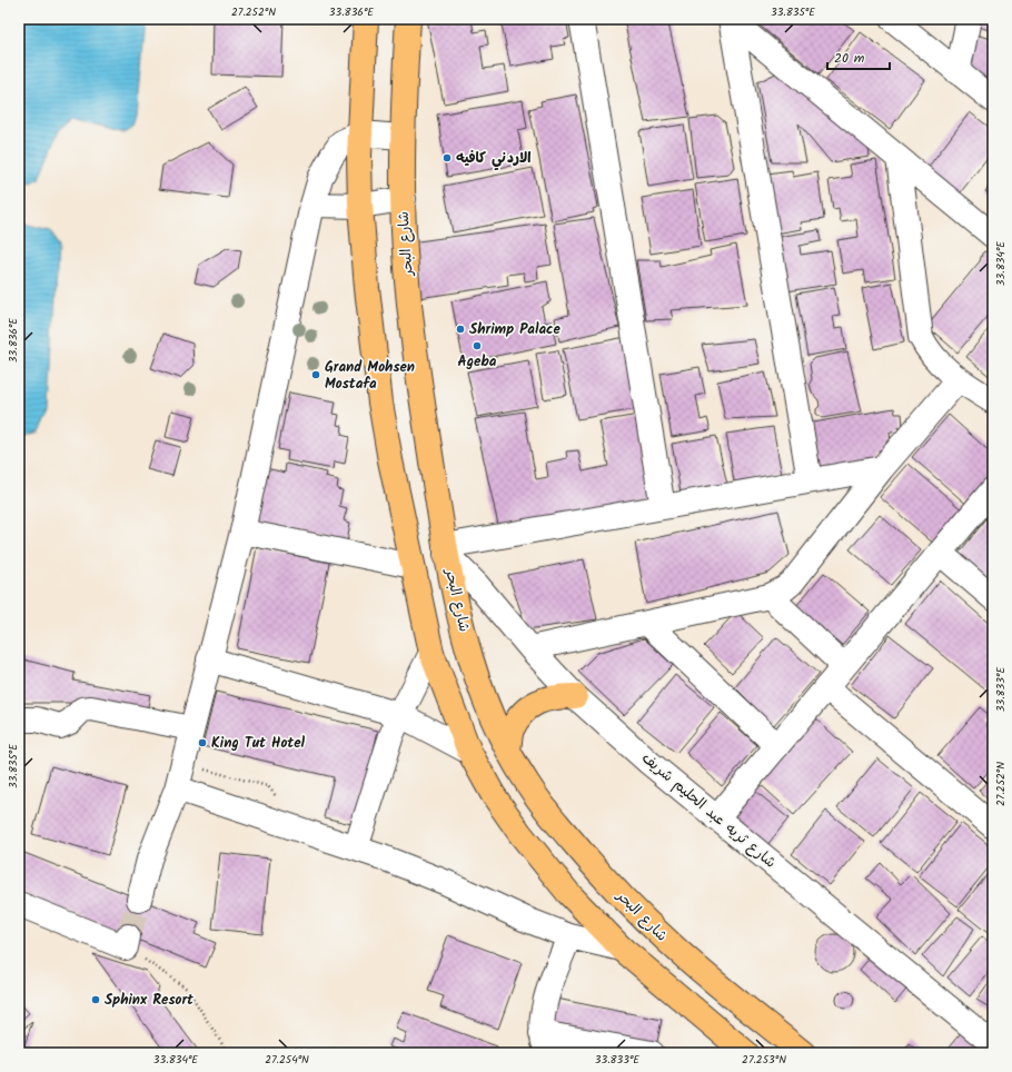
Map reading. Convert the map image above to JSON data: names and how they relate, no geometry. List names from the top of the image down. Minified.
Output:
{"streets":{"main road":["شارع البحر"],"street":["شارع ثريه عبد الحليم شريف"]},"crossings":[["شارع البحر","شارع ثريه عبد الحليم شريف"]],"places":["الاردني كافيه","Shrimp Palace","Ageba","Grand Mohsen Mostafa","King Tut Hotel","Sphinx Resort"],"scale_bar":"20 m","coordinates":["27.252°N","33.836°E","33.835°E","33.834°E","33.833°E","27.254°N","27.253°N"]}
